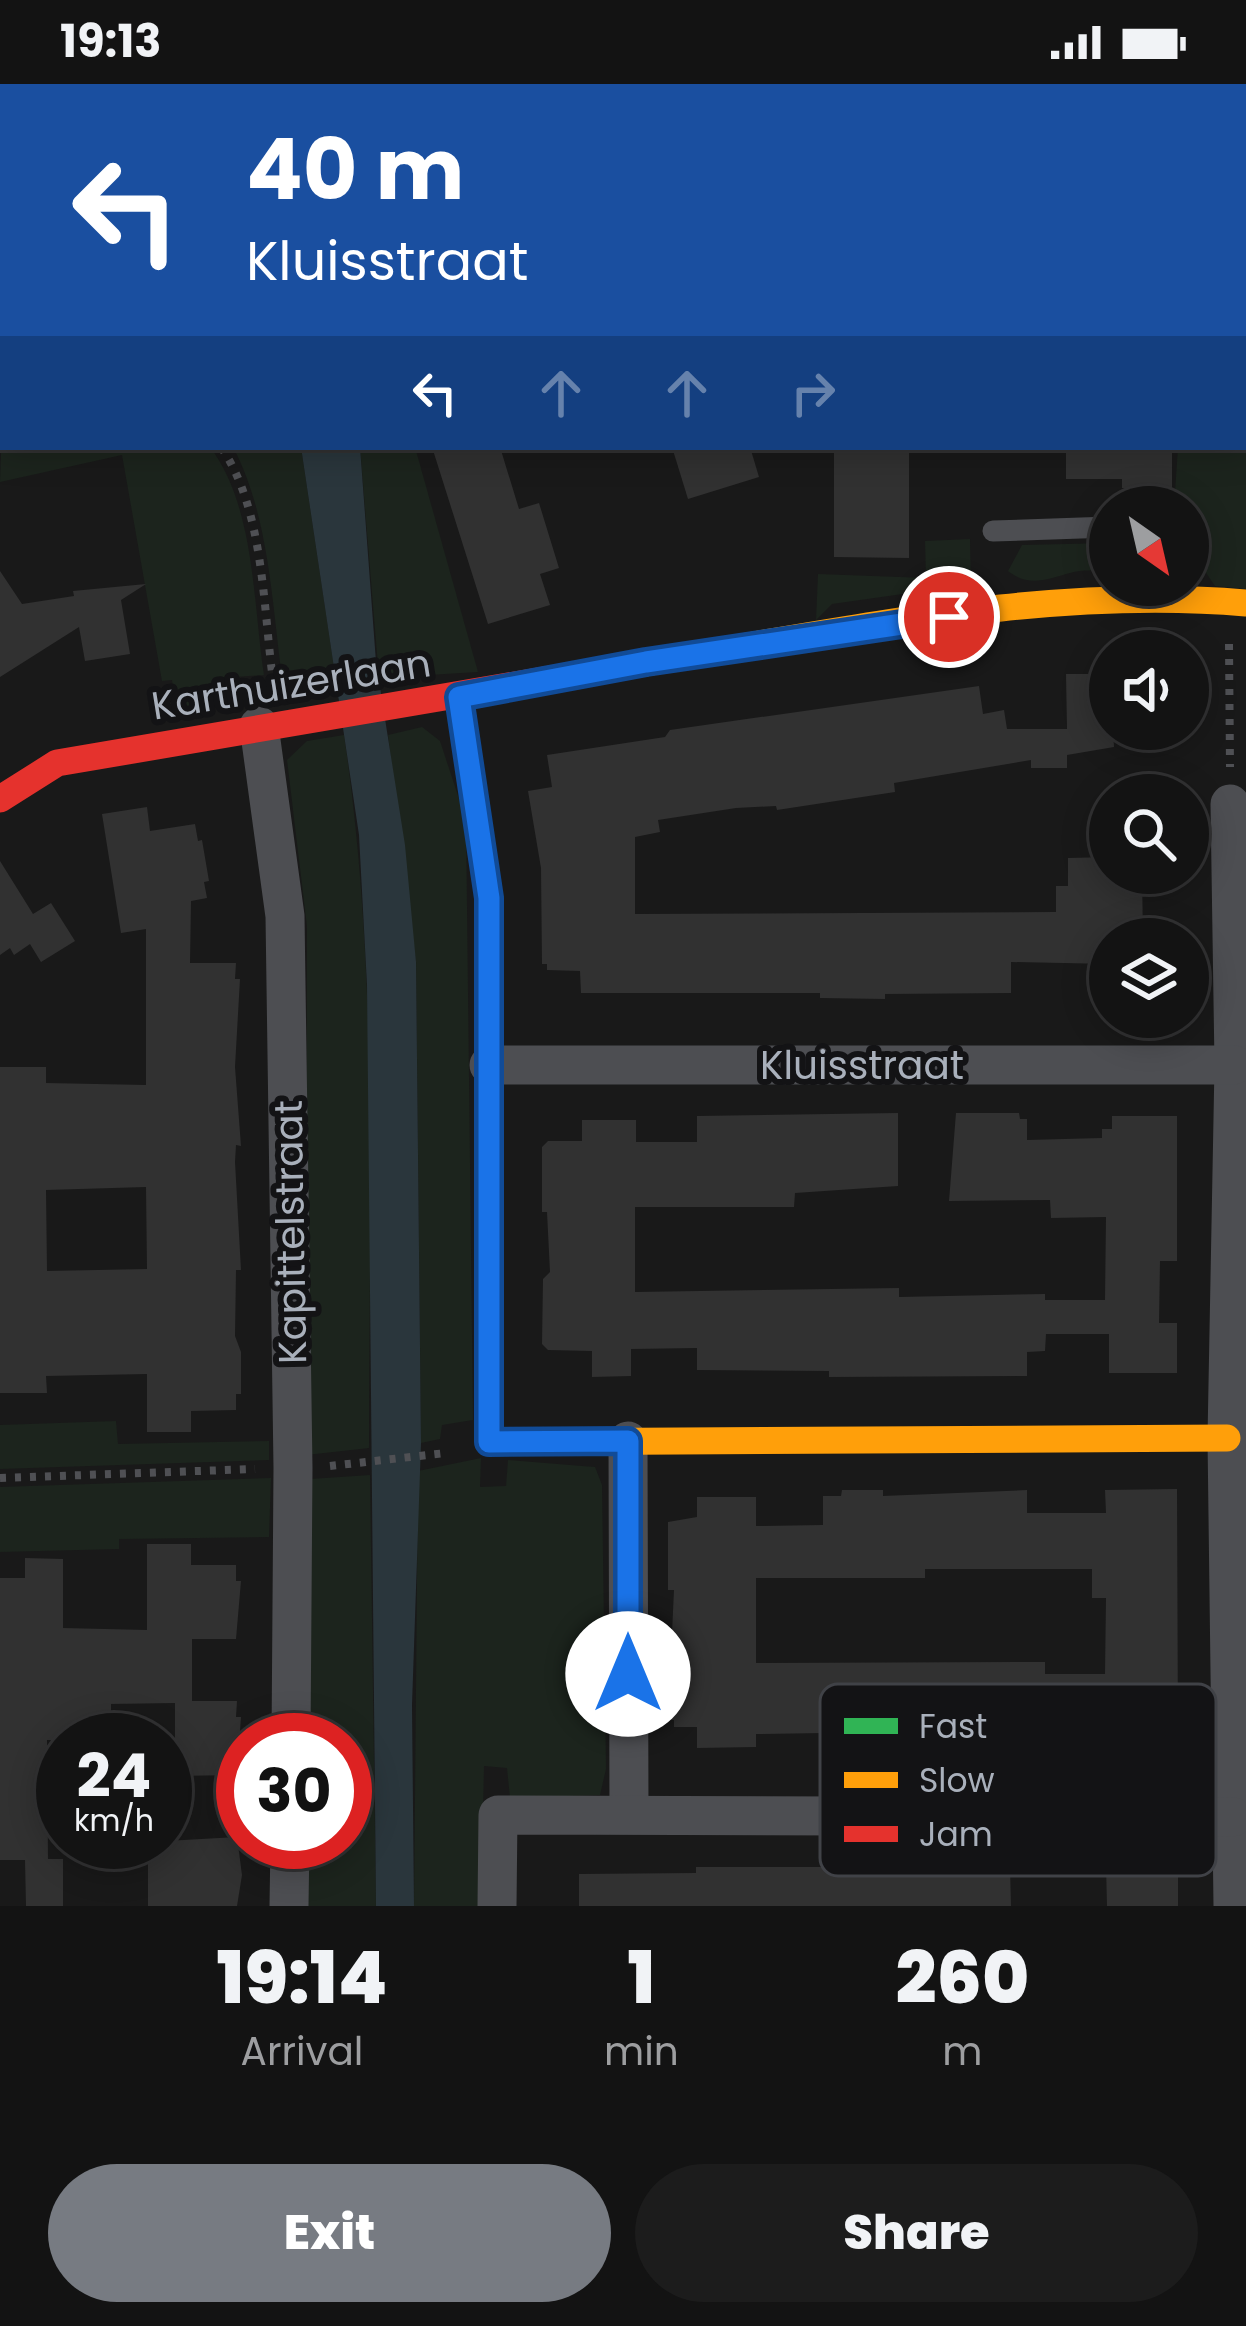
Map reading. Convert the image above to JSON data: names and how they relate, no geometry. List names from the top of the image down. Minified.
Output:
{"streets":{"street":["Karthuizerlaan","Kluisstraat","Kapittelstraat"]},"crossings":[["Karthuizerlaan","Kapittelstraat"]],"legend":["Fast","Slow","Jam"],"north":"bottom right","page":{"status":"19:13","turn":["40 m","Kluisstraat"],"speed":"24 km/h","limit":"30","eta":["19:14","Arrival","1","min","260","m"],"buttons":["Exit","Share"]}}
